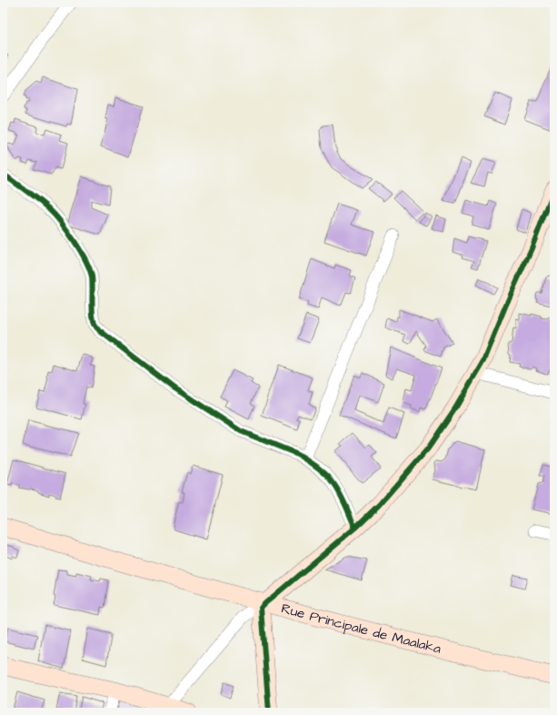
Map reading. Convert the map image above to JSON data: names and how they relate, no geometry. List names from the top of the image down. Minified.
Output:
{"streets":{"street":["Rue Principale de Maalaka"]}}
